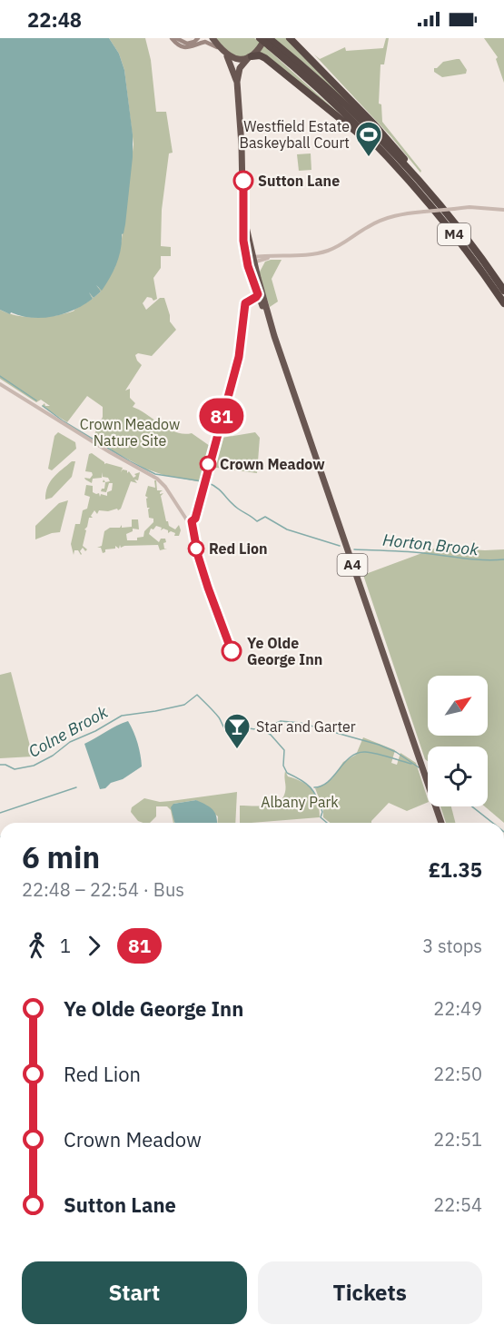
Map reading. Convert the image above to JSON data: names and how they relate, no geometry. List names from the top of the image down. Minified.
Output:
{"streets":{"highway":["M4","A4"]},"crossings":[["M4","A4"]],"water":["Horton Brook","Colne Brook"],"parks":["Crown Meadow Nature Site","Albany Park"],"places":{"sports":["Westfield Estate Baskeyball Court"],"other":["Sutton Lane","Crown Meadow","Red Lion","Ye Olde George Inn"],"bar":["Star and Garter"]},"lines":["bus line 81"],"north":"top right","page":{"status":"22:48","on_map":"81","heading":["6 min","22:48 – 22:54 · Bus","£1.35"],"legs":["1","81","3 stops"],"list":[{"name":"Ye Olde George Inn","value":"22:49"},{"name":"Red Lion","value":"22:50"},{"name":"Crown Meadow","value":"22:51"},{"name":"Sutton Lane","value":"22:54"}],"buttons":["Start","Tickets"]}}
